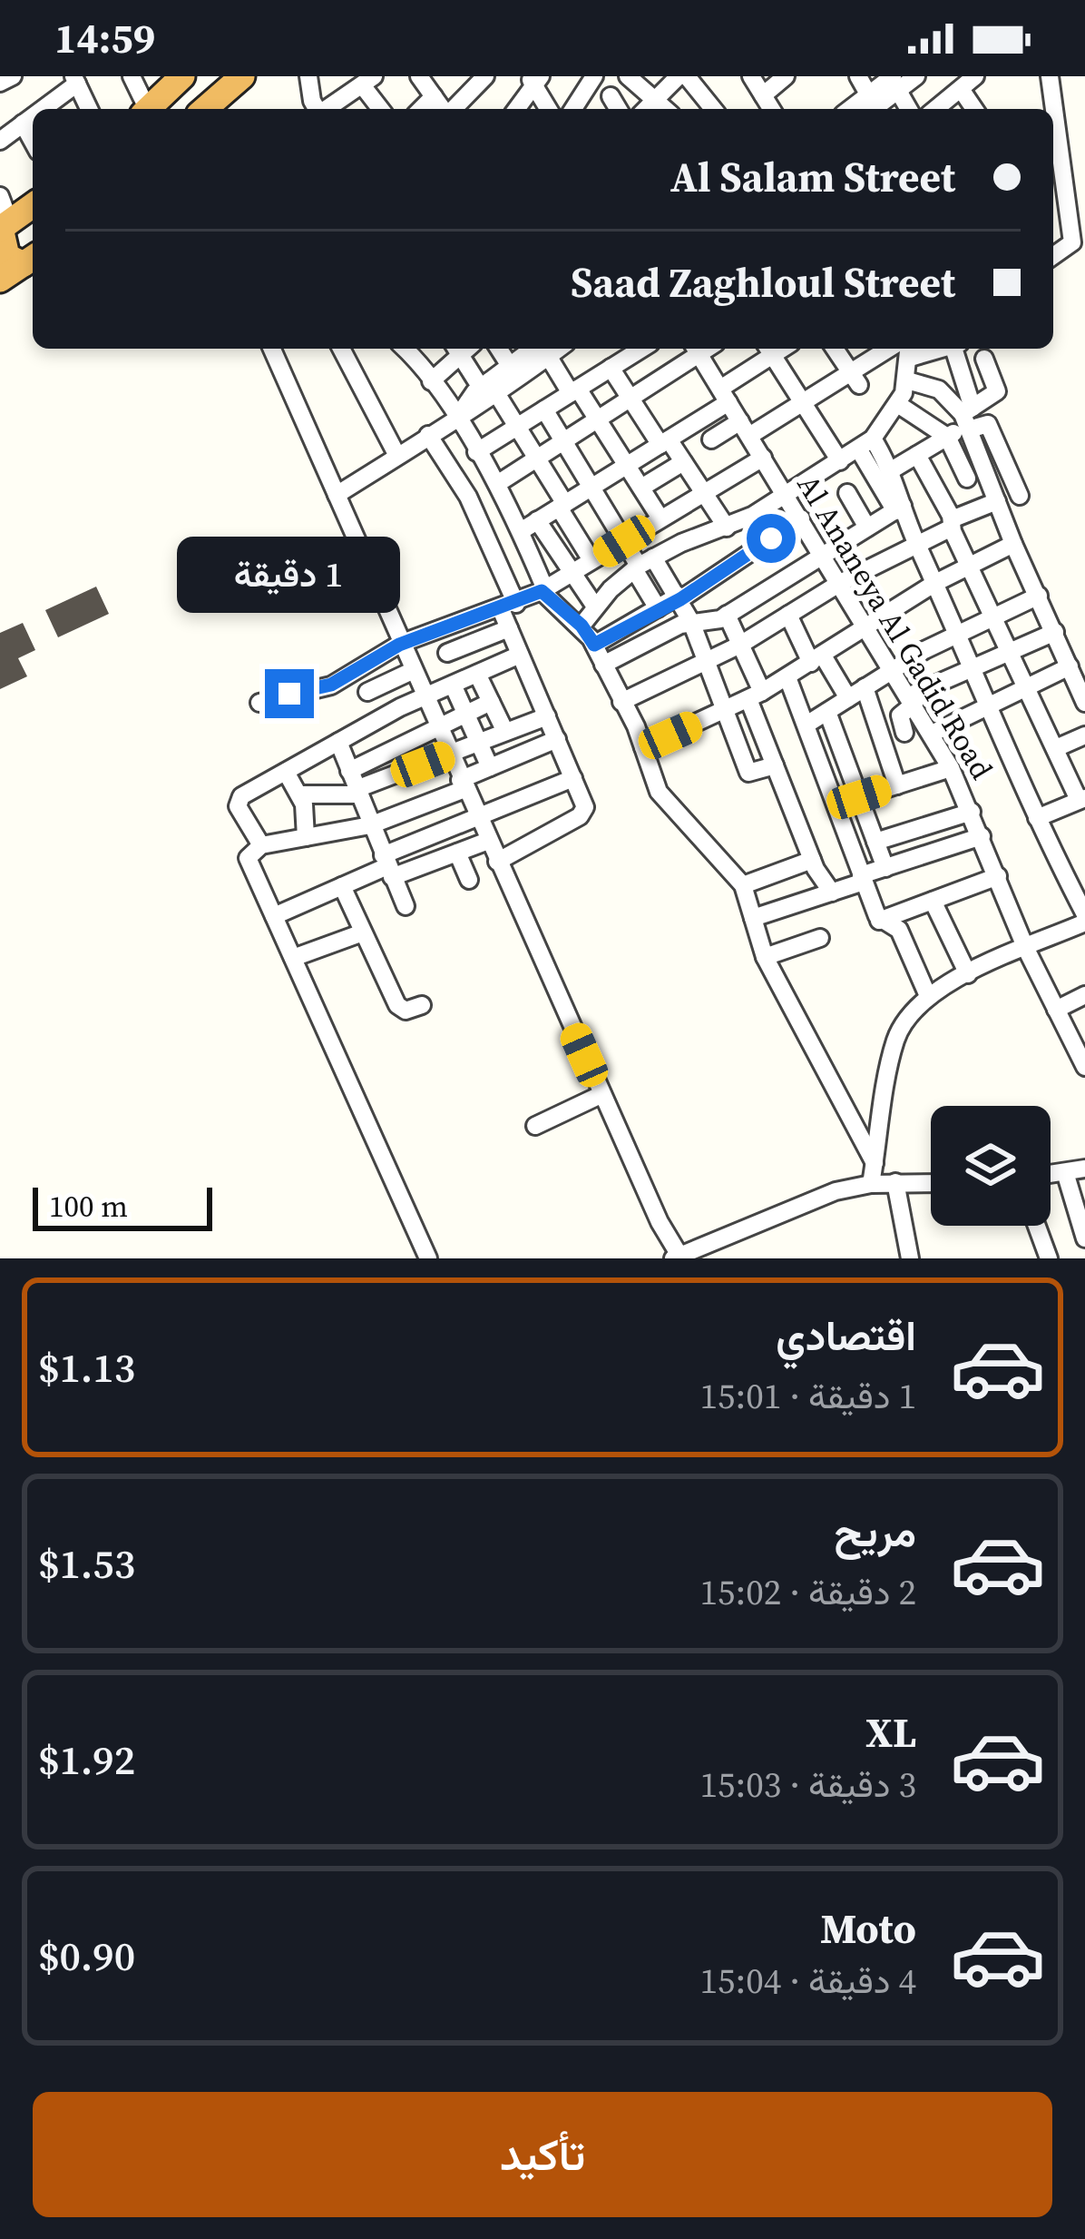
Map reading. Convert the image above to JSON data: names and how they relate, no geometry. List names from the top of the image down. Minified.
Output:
{"streets":{"street":["Al Ananeya Al Gadid Road"]},"scale_bar":"100 m","page":{"status":"14:59","banner":["Al Salam Street","Saad Zaghloul Street"],"bubble":"1 دقيقة","scale":"100 m","list":[{"name":"اقتصادي","note":"1 دقيقة · 15:01","value":"$1.13"},{"name":"مريح","note":"2 دقيقة · 15:02","value":"$1.53"},{"name":"XL","note":"3 دقيقة · 15:03","value":"$1.92"},{"name":"Moto","note":"4 دقيقة · 15:04","value":"$0.90"}],"buttons":"تأكيد"}}
